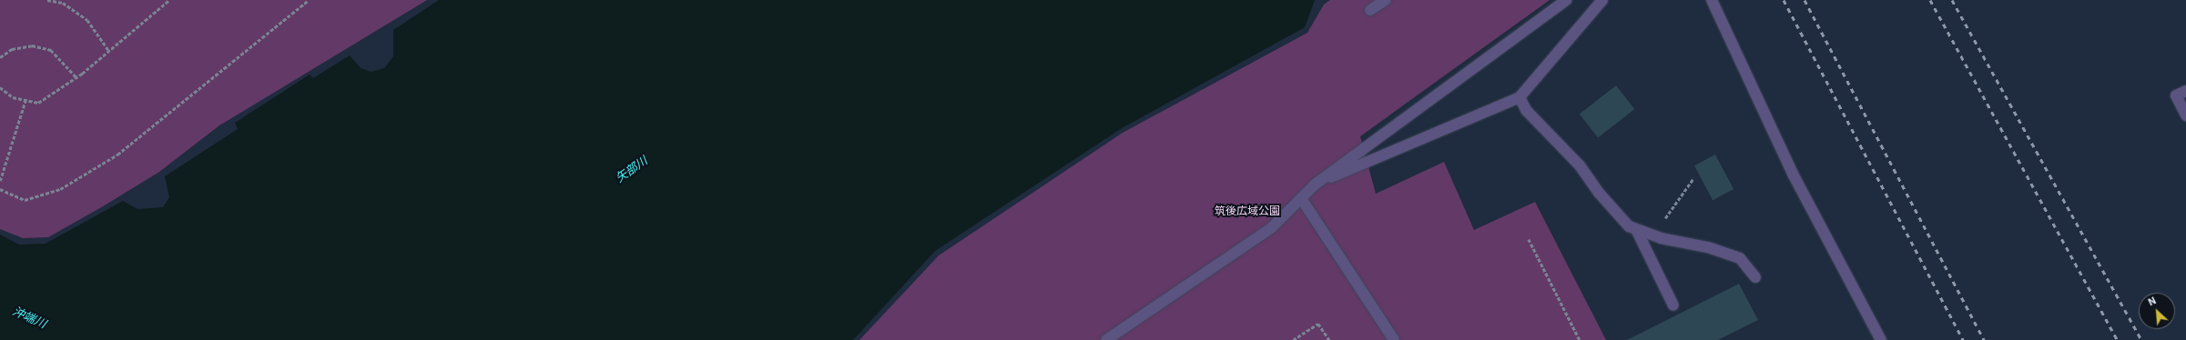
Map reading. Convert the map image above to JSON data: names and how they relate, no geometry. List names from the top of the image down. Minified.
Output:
{"water":["矢部川","沖端川"],"parks":["筑後広域公園"],"north":"top left"}
